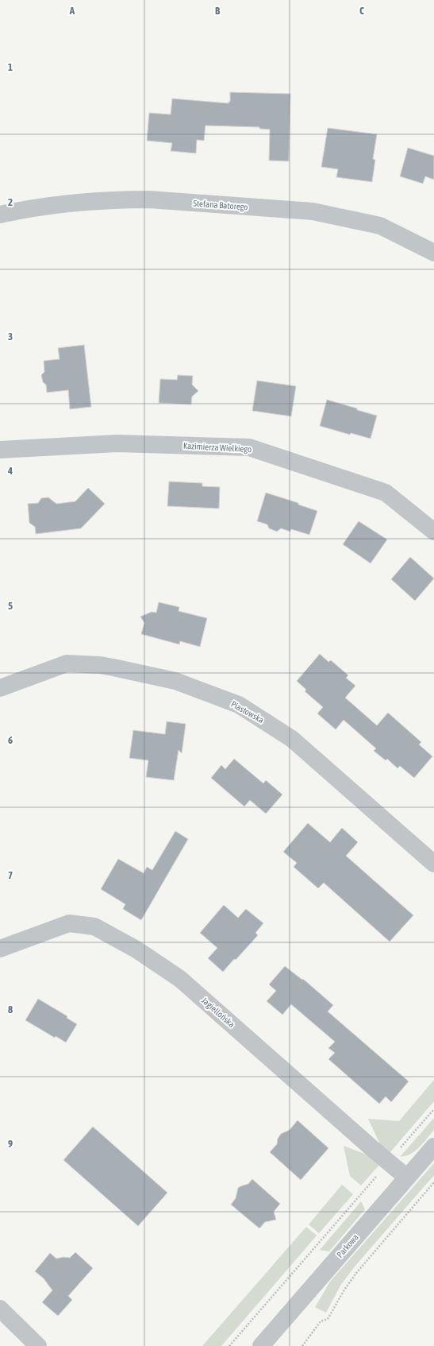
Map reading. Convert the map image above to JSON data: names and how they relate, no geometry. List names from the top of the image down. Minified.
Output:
{"streets":{"street":["Stefana Batorego","Kazimierza Wielkiego","Piastowska","Jagiellońska","Parkowa"]},"crossings":[["Jagiellońska","Parkowa"]],"grid":{"columns":["A","B","C"],"rows":["1","2","3","4","5","6","7","8","9"]}}
